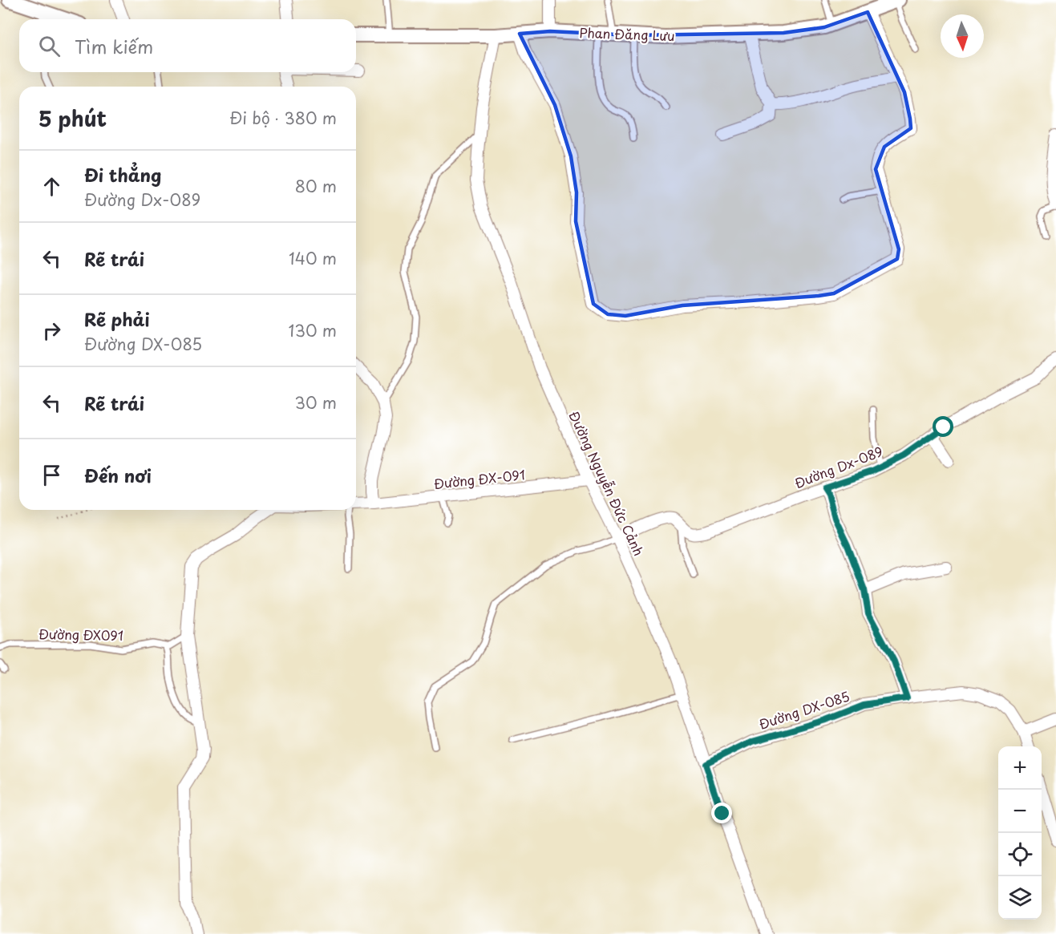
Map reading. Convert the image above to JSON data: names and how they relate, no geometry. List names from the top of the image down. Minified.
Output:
{"streets":{"street":["Phan Đăng Lưu","Đường Dx-089","Đường ĐX-091","Đường Nguyễn Đức Cảnh","Đường DX-085"],"lane":["Đường ĐX091"]},"crossings":[["Phan Đăng Lưu","Đường Nguyễn Đức Cảnh"],["Đường Dx-089","Đường Nguyễn Đức Cảnh"],["Đường ĐX-091","Đường Nguyễn Đức Cảnh"],["Đường Nguyễn Đức Cảnh","Đường DX-085"]],"north":"bottom","page":{"search":"Tìm kiếm","heading":["5 phút","Đi bộ · 380 m"],"list":[["Đi thẳng","Đường Dx-089","80 m"],["Rẽ trái","140 m"],["Rẽ phải","Đường DX-085","130 m"],["Rẽ trái","30 m"],"Đến nơi"],"map_buttons":["+","−"]}}
